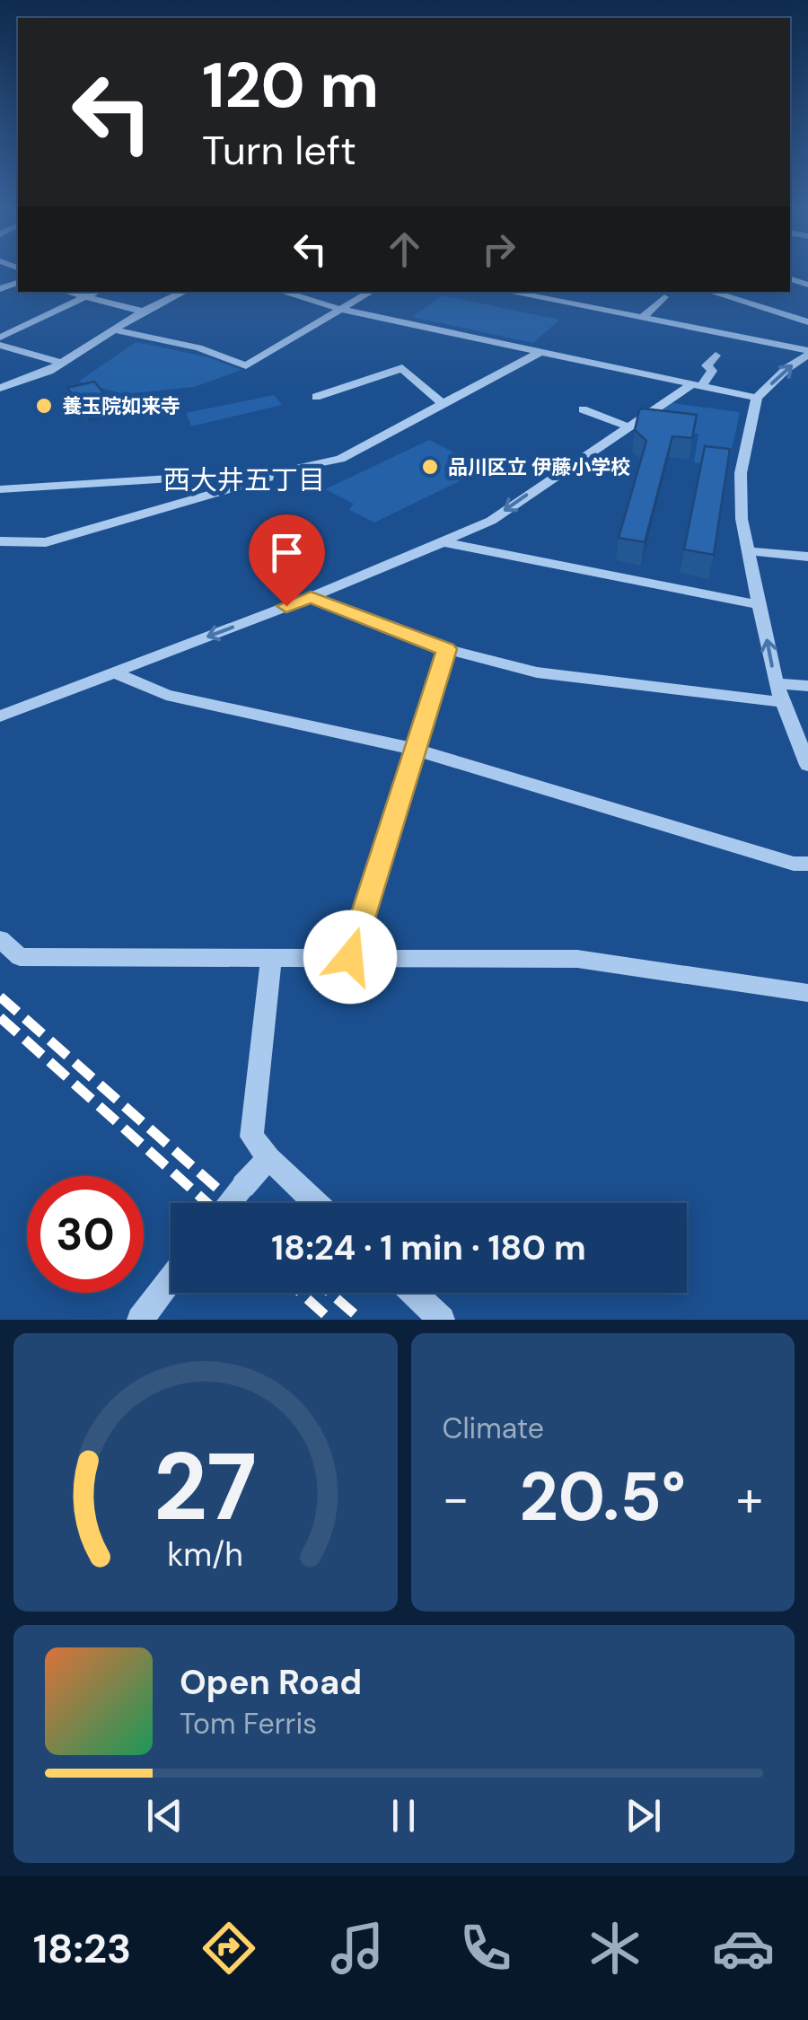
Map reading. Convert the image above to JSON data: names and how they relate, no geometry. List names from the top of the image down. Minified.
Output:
{"districts":["西大井五丁目"],"places":["養玉院如来寺","品川区立 伊藤小学校"],"page":{"turn":["120 m","Turn left"],"limit":"30","trip":"18:24 · 1 min · 180 m","tile":"Climate","heat":["−","20.5°","+"],"song":["Open Road","Tom Ferris"],"tabs":"18:23","gauge":["27","km/h"]}}
